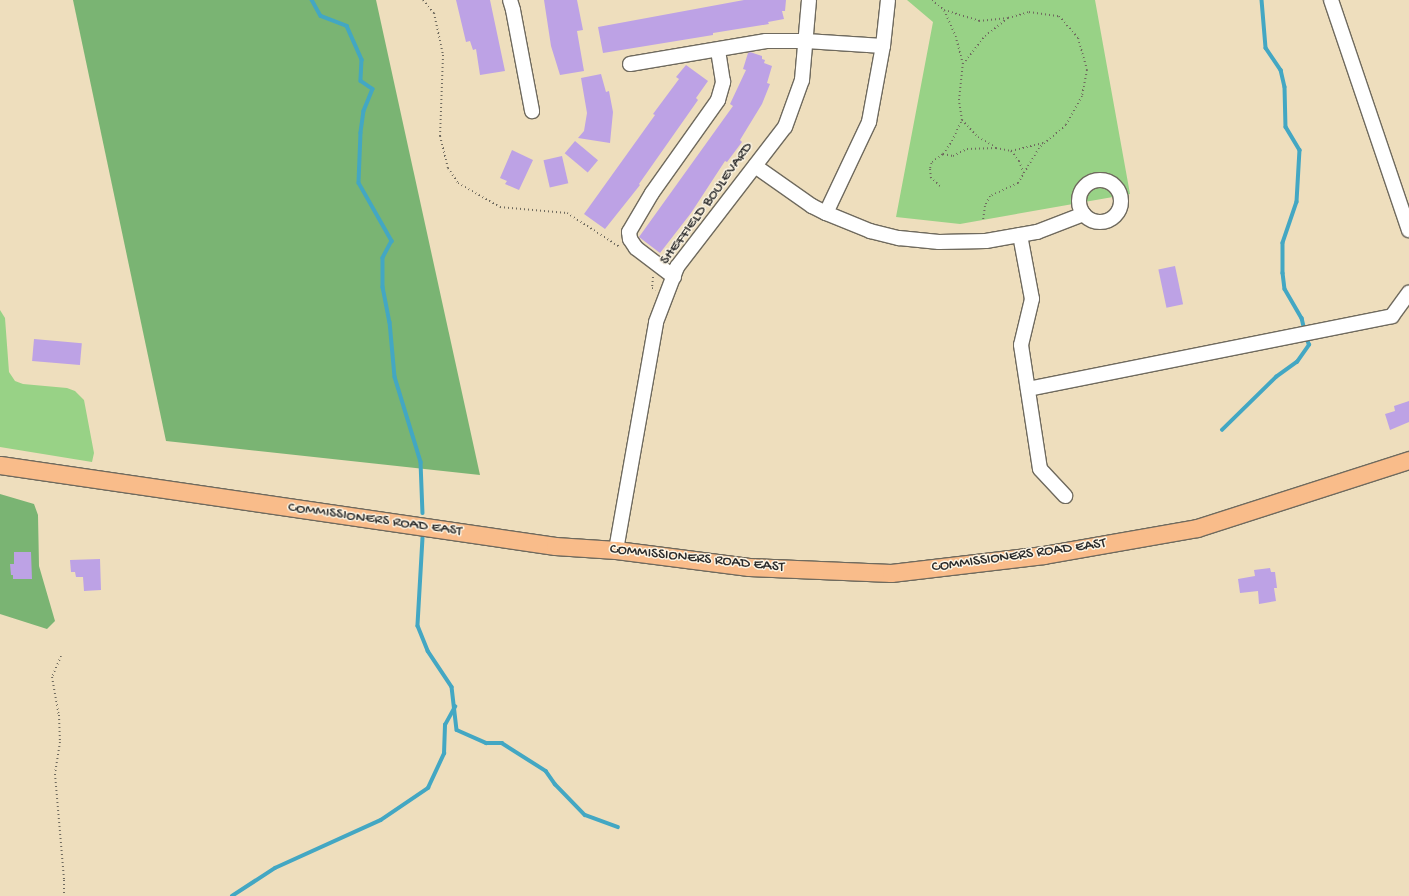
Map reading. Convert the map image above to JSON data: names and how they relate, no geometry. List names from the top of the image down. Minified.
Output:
{"streets":{"main road":["COMMISSIONERS ROAD EAST"],"street":["SHEFFIELD BOULEVARD"]},"crossings":[["SHEFFIELD BOULEVARD","COMMISSIONERS ROAD EAST"]]}
